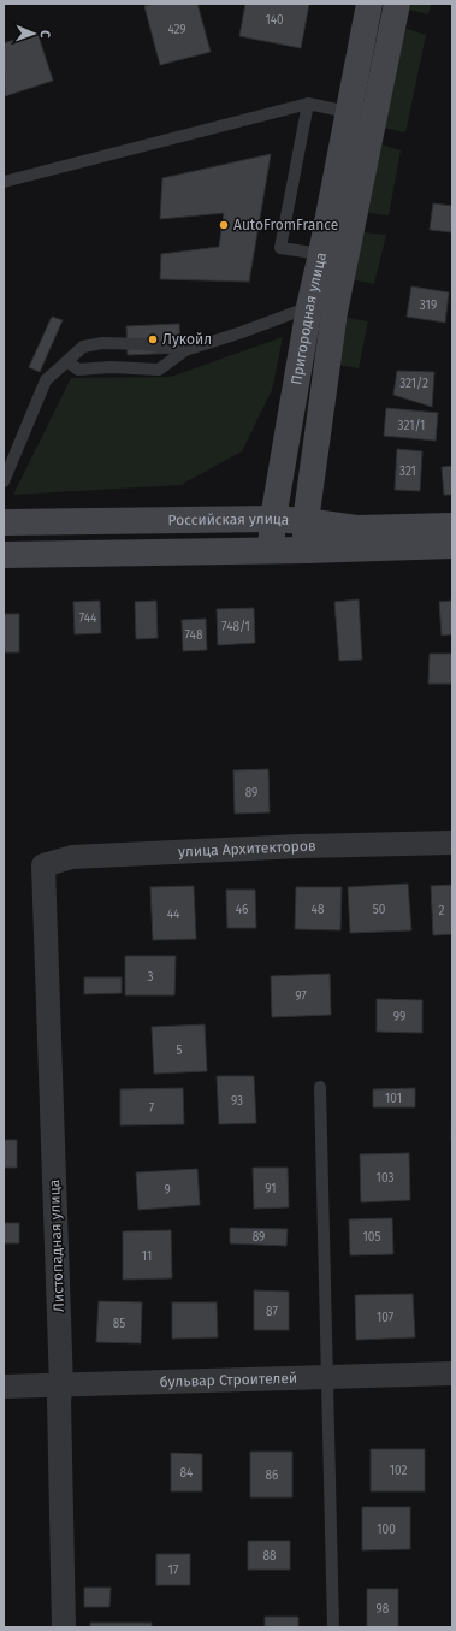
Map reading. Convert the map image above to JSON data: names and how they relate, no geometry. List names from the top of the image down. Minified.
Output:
{"streets":{"street":["Пригородная улица","Российская улица","улица Архитекторов","Листопадная улица","бульвар Строителей"]},"crossings":[["Пригородная улица","Российская улица"],["улица Архитекторов","Листопадная улица"],["Листопадная улица","бульвар Строителей"]],"places":["AutoFromFrance","Лукойл"],"house_numbers":["140","429","319","321/2","321/1","321","744","748/1","748","89","46","48","50","2","44","3","97","99","5","101","93","7","103","91","9","89","105","11","87","107","85","102","84","86","100","88","17","98"],"north":"right"}
